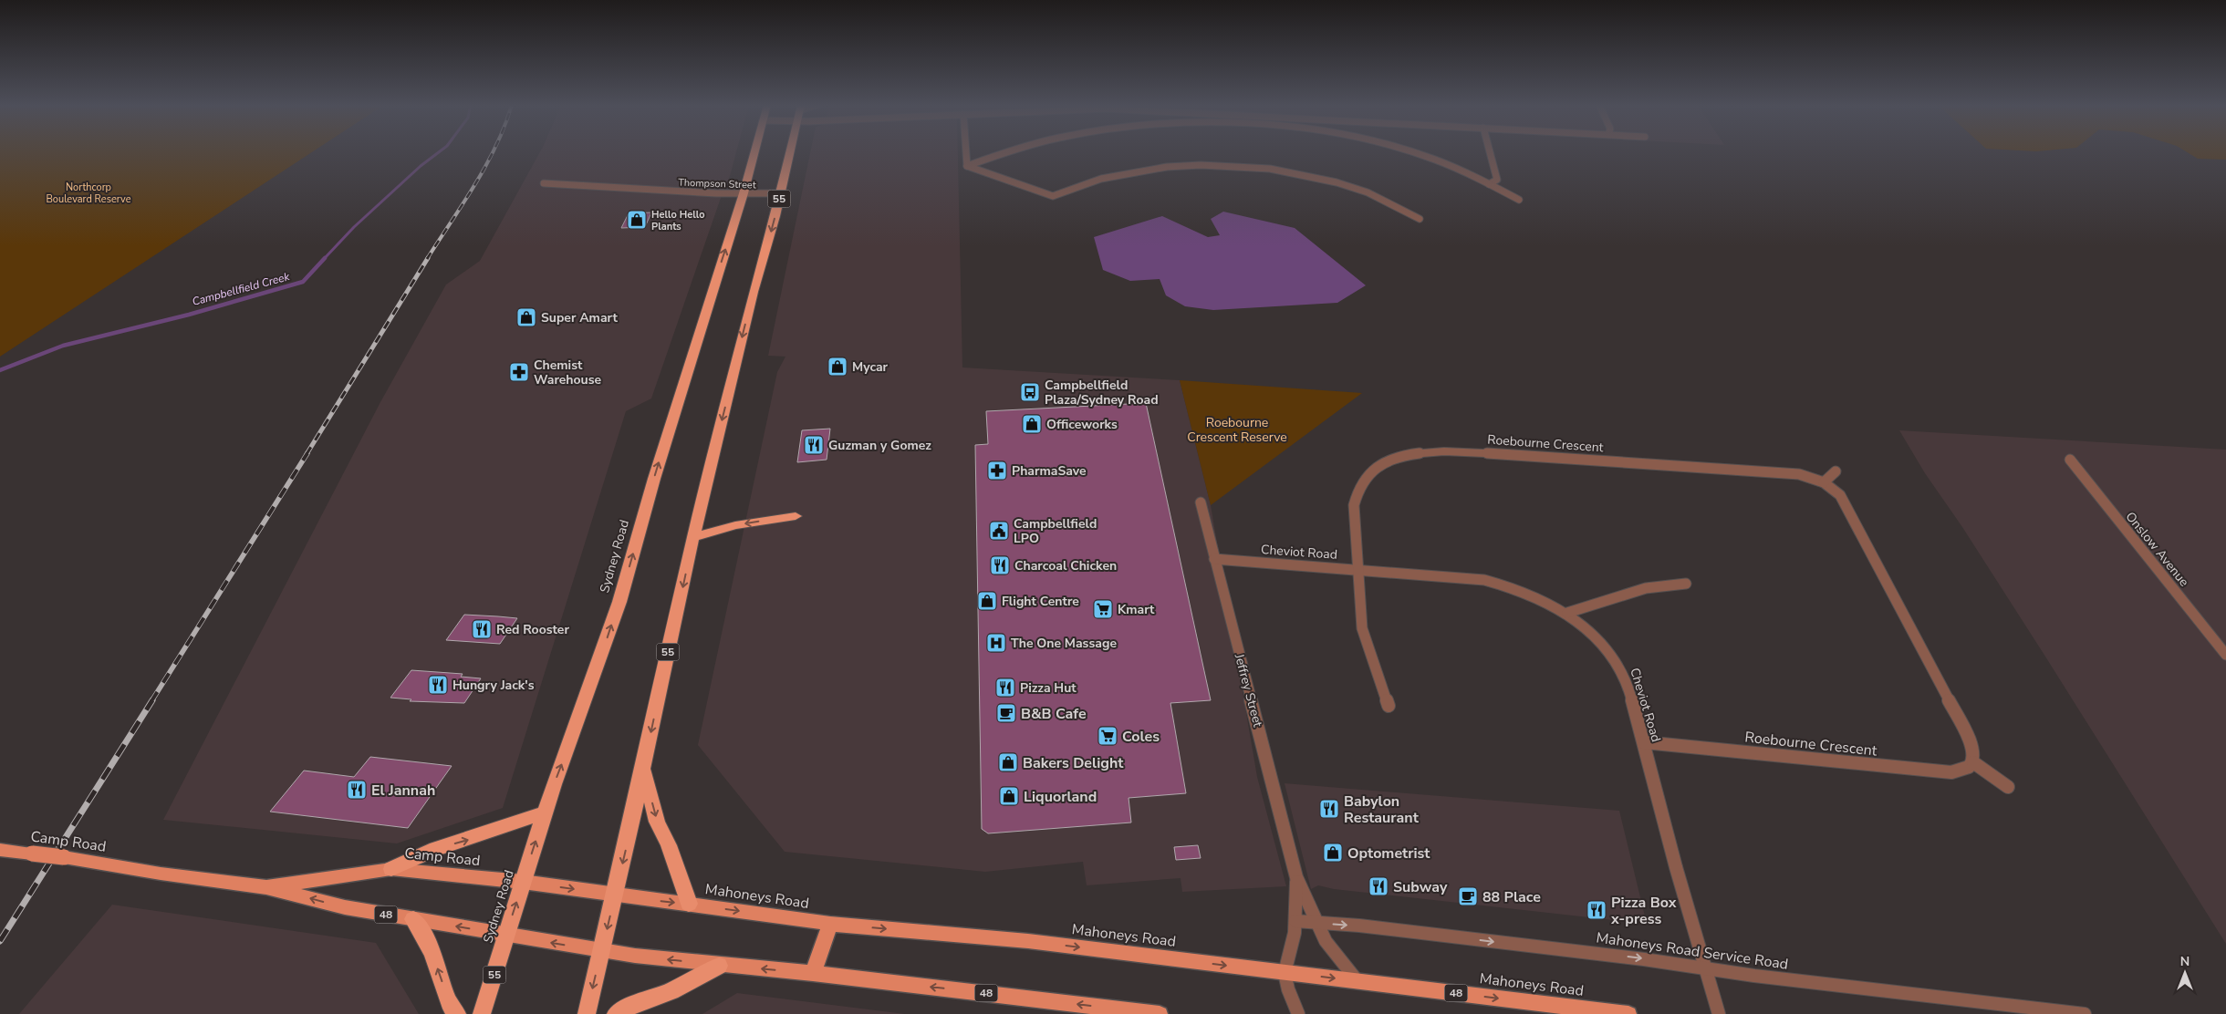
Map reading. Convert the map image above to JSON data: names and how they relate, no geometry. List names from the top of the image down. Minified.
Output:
{"streets":{"highway":["55","Sydney Road"],"main road":["Camp Road","Mahoneys Road","48"],"street":["Thompson Street","Roebourne Crescent","Onslow Avenue","Cheviot Road","Jeffrey Street","Mahoneys Road Service Road"]},"crossings":[["Thompson Street","55"],["Thompson Street","Sydney Road"],["55","Camp Road"],["55","Mahoneys Road"],["55","48"],["Roebourne Crescent","Cheviot Road"],["Cheviot Road","Jeffrey Street"],["Cheviot Road","Mahoneys Road Service Road"],["Sydney Road","Camp Road"],["Jeffrey Street","Mahoneys Road"],["Jeffrey Street","Mahoneys Road Service Road"],["Camp Road","Mahoneys Road"],["Camp Road","48"]],"one_way":["Mahoneys Road Service Road"],"water":["Campbellfield Creek"],"parks":["Northcorp Boulevard Reserve","Roebourne Crescent Reserve"],"places":{"shop":["Hello Hello Plants","Super Amart","Mycar","Officeworks","Flight Centre","Bakers Delight","Liquorland","Optometrist"],"pharmacy":["Chemist Warehouse","PharmaSave"],"bus stop":["Campbellfield Plaza/Sydney Road"],"restaurant":["Guzman y Gomez","Charcoal Chicken","Red Rooster","Hungry Jack's","Pizza Hut","El Jannah","Babylon Restaurant","Subway","Pizza Box x-press"],"public building":["Campbellfield LPO"],"supermarket":["Kmart","Coles"],"hospital":["The One Massage"],"cafe":["B&B Cafe","88 Place"]},"north":"top"}
